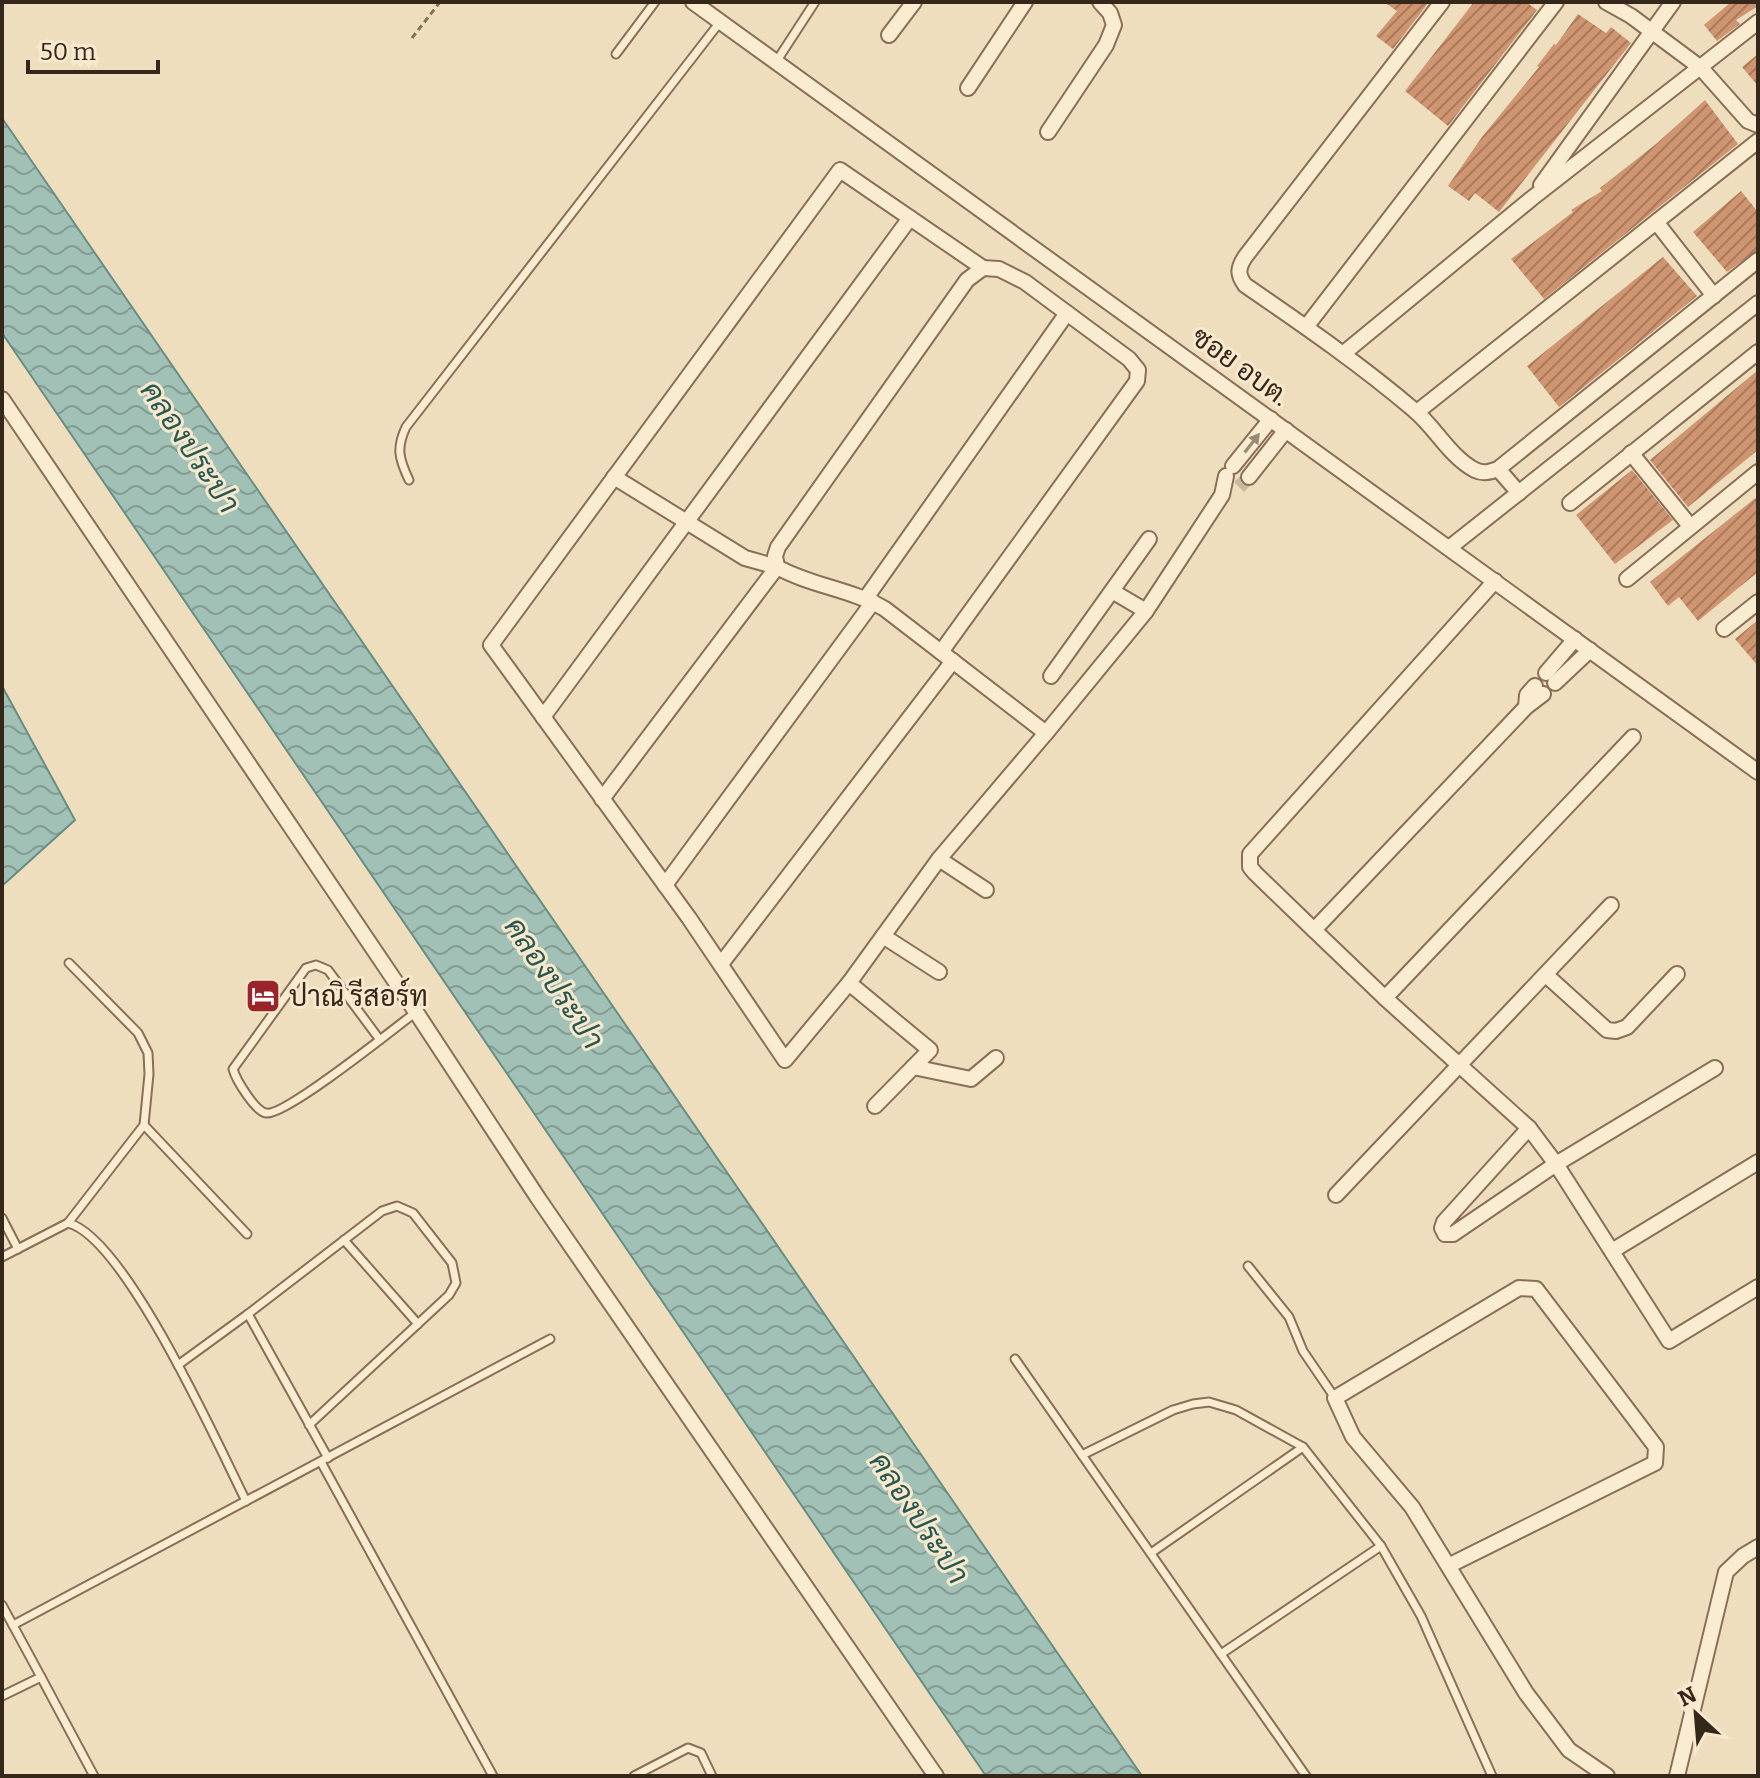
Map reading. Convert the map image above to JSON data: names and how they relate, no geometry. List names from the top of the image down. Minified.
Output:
{"streets":{"street":["ซอย อบต."]},"water":["คลองประปา"],"places":{"hotel":["ปาณิ รีสอร์ท"]},"scale_bar":"50 m","north":"top left"}
